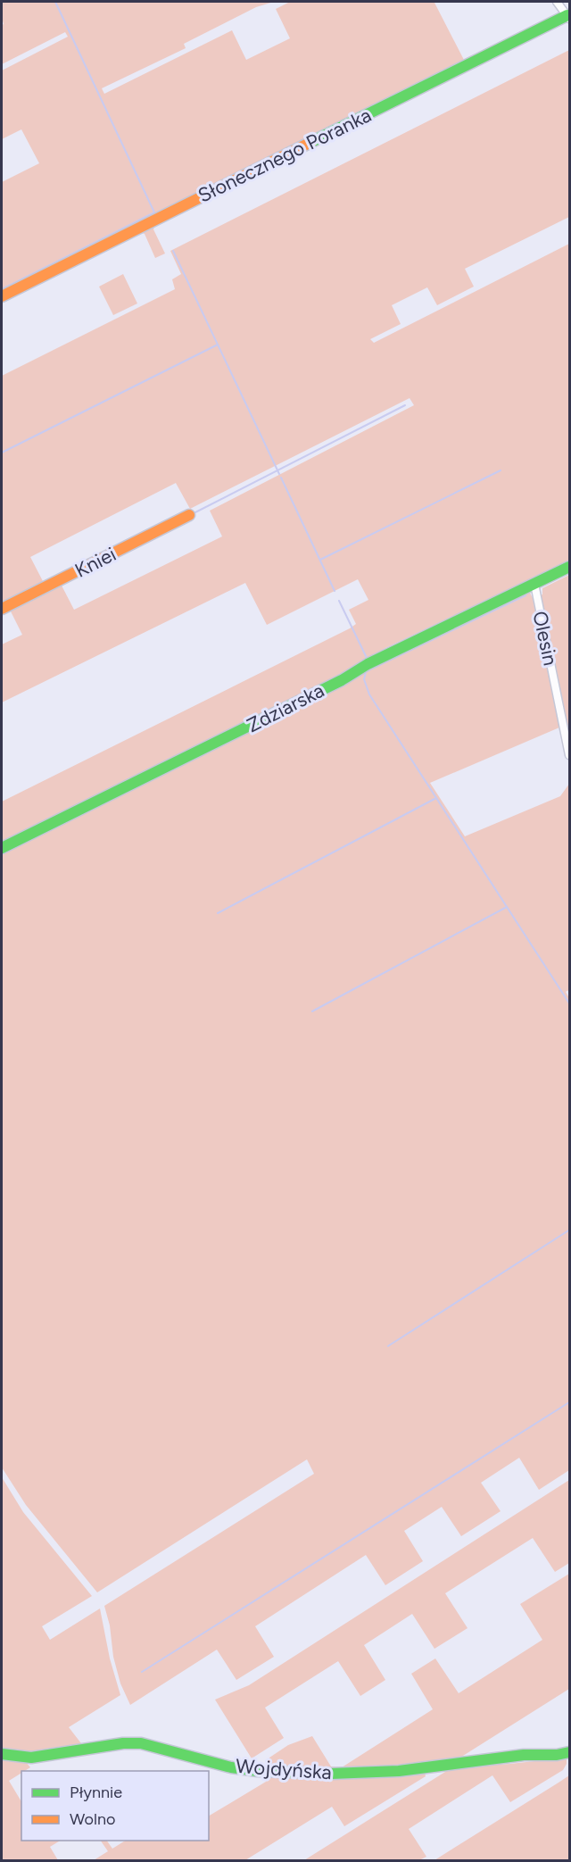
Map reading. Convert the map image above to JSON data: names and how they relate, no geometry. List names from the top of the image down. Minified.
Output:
{"streets":{"street":["Słonecznego Poranka","Kniei","Olesin","Zdziarska","Wojdyńska"]},"crossings":[["Olesin","Zdziarska"]],"legend":["Płynnie","Wolno"]}
